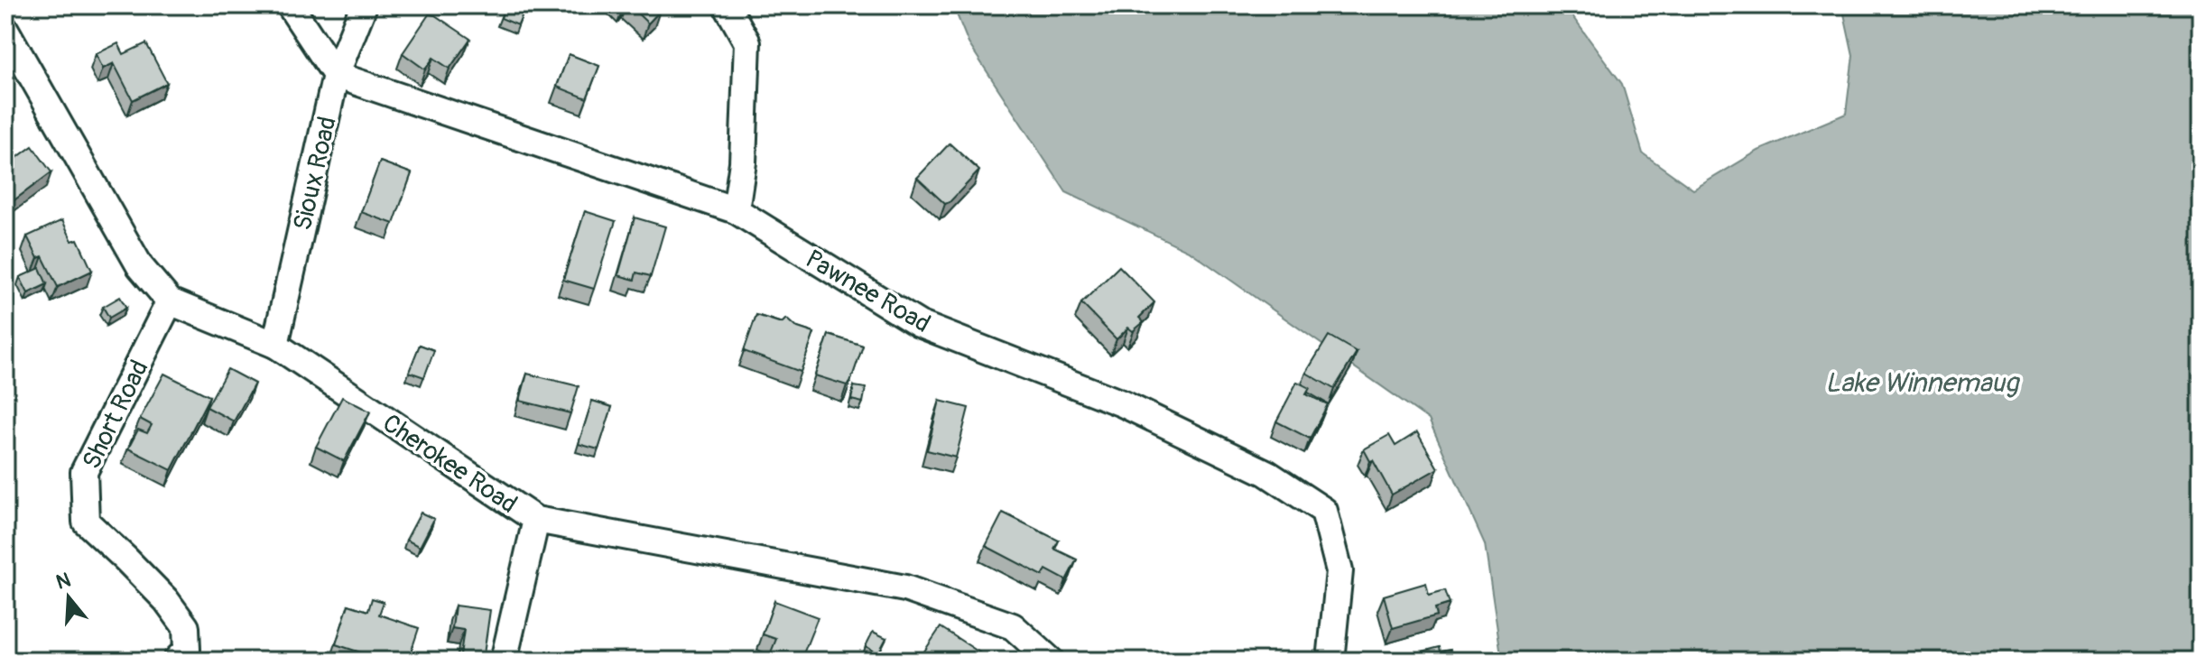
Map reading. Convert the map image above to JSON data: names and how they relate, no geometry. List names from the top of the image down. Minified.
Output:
{"streets":{"street":["Sioux Road","Pawnee Road","Short Road","Cherokee Road"]},"crossings":[["Sioux Road","Pawnee Road"],["Sioux Road","Cherokee Road"],["Short Road","Cherokee Road"]],"water":["Lake Winnemaug"],"north":"top"}
